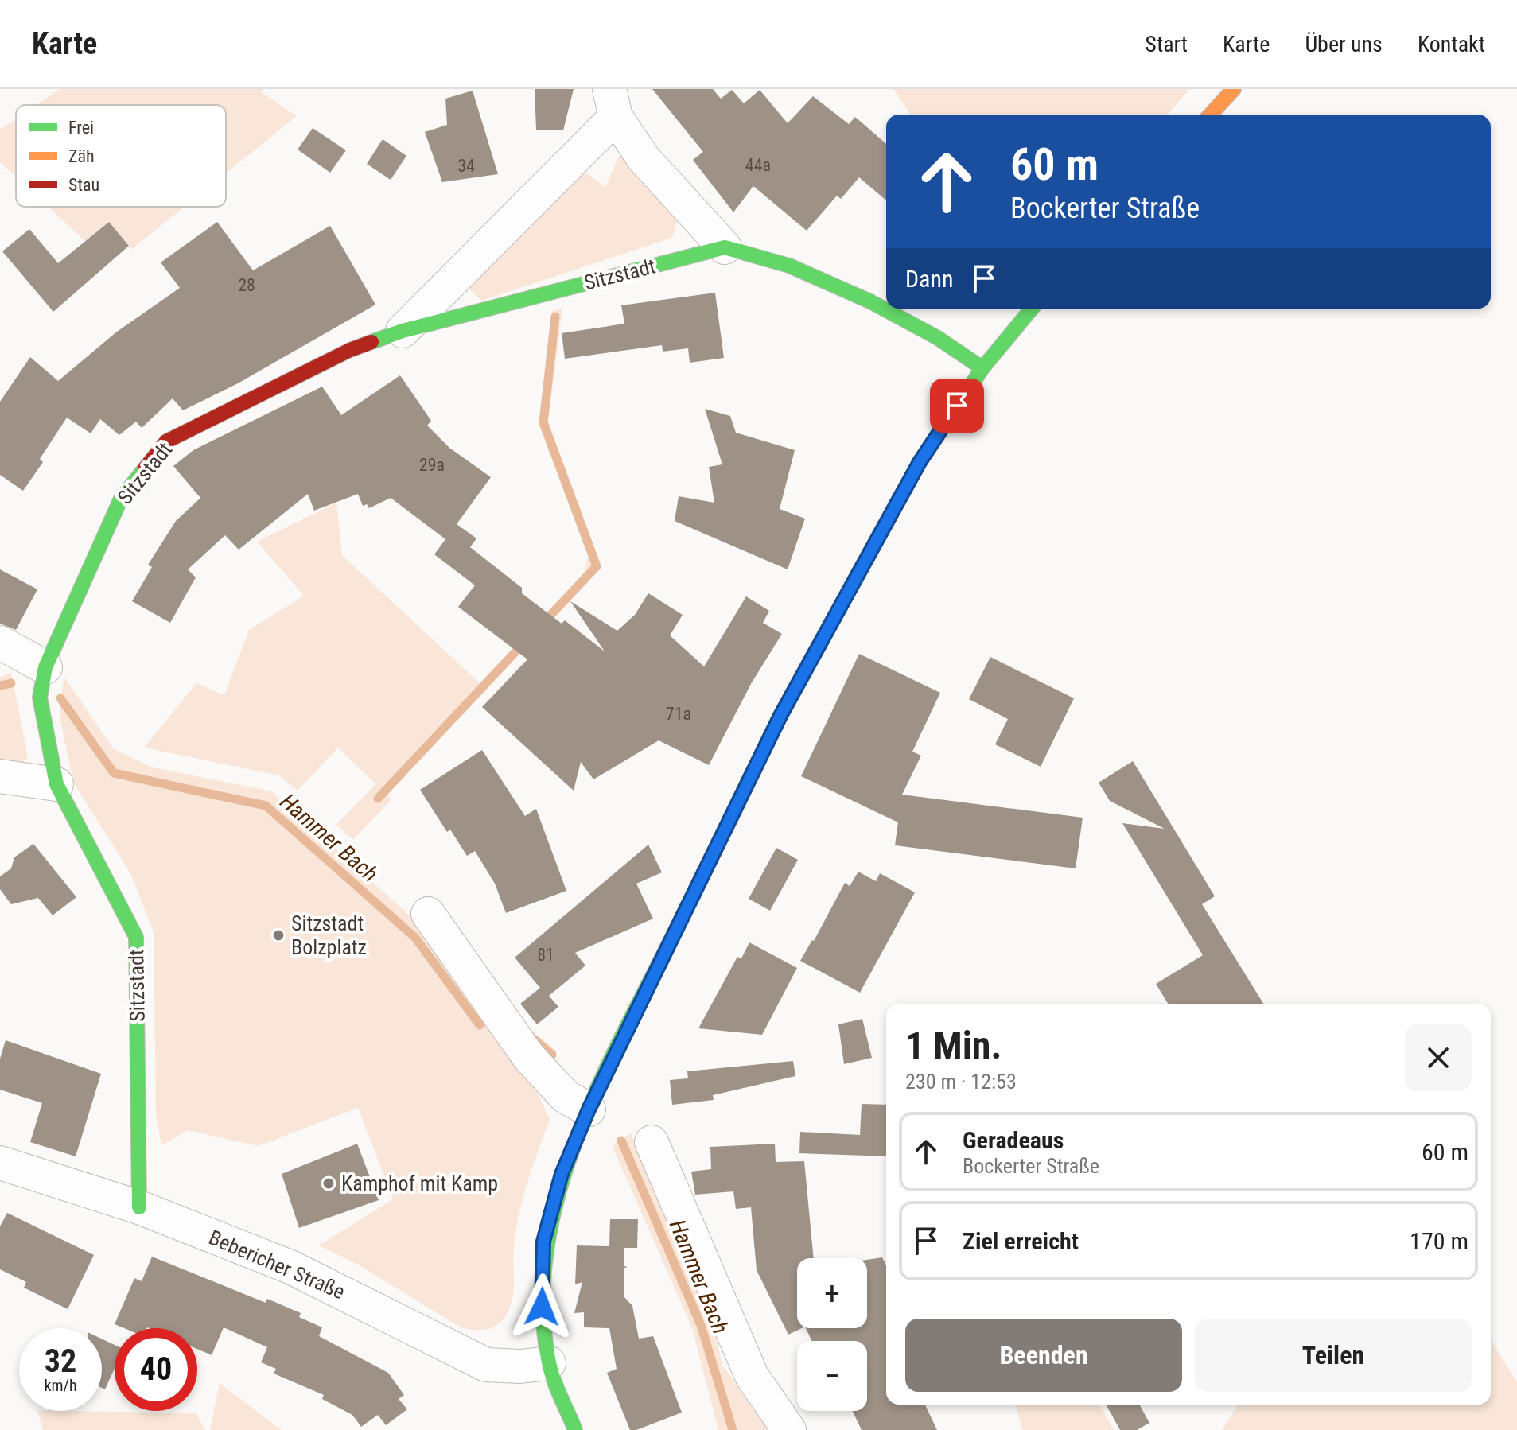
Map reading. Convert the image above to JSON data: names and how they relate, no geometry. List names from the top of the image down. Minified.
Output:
{"streets":{"street":["Sitzstadt","Bebericher Straße"]},"crossings":[["Sitzstadt","Bebericher Straße"]],"water":["Hammer Bach"],"places":["Sitzstadt Bolzplatz","Kamphof mit Kamp"],"house_numbers":["44a","34","28","29a","71a","81"],"legend":["Frei","Zäh","Stau"],"page":{"header":"Karte","nav":["Start","Karte","Über uns","Kontakt"],"turn":["60 m","Bockerter Straße"],"then":"Dann","heading":["1 Min.","230 m · 12:53"],"list":[{"name":"Geradeaus","note":"Bockerter Straße","value":"60 m"},{"name":"Ziel erreicht","value":"170 m"}],"map_buttons":["+","−"],"buttons":["Beenden","Teilen"],"speed":"32 km/h","limit":"40"}}
